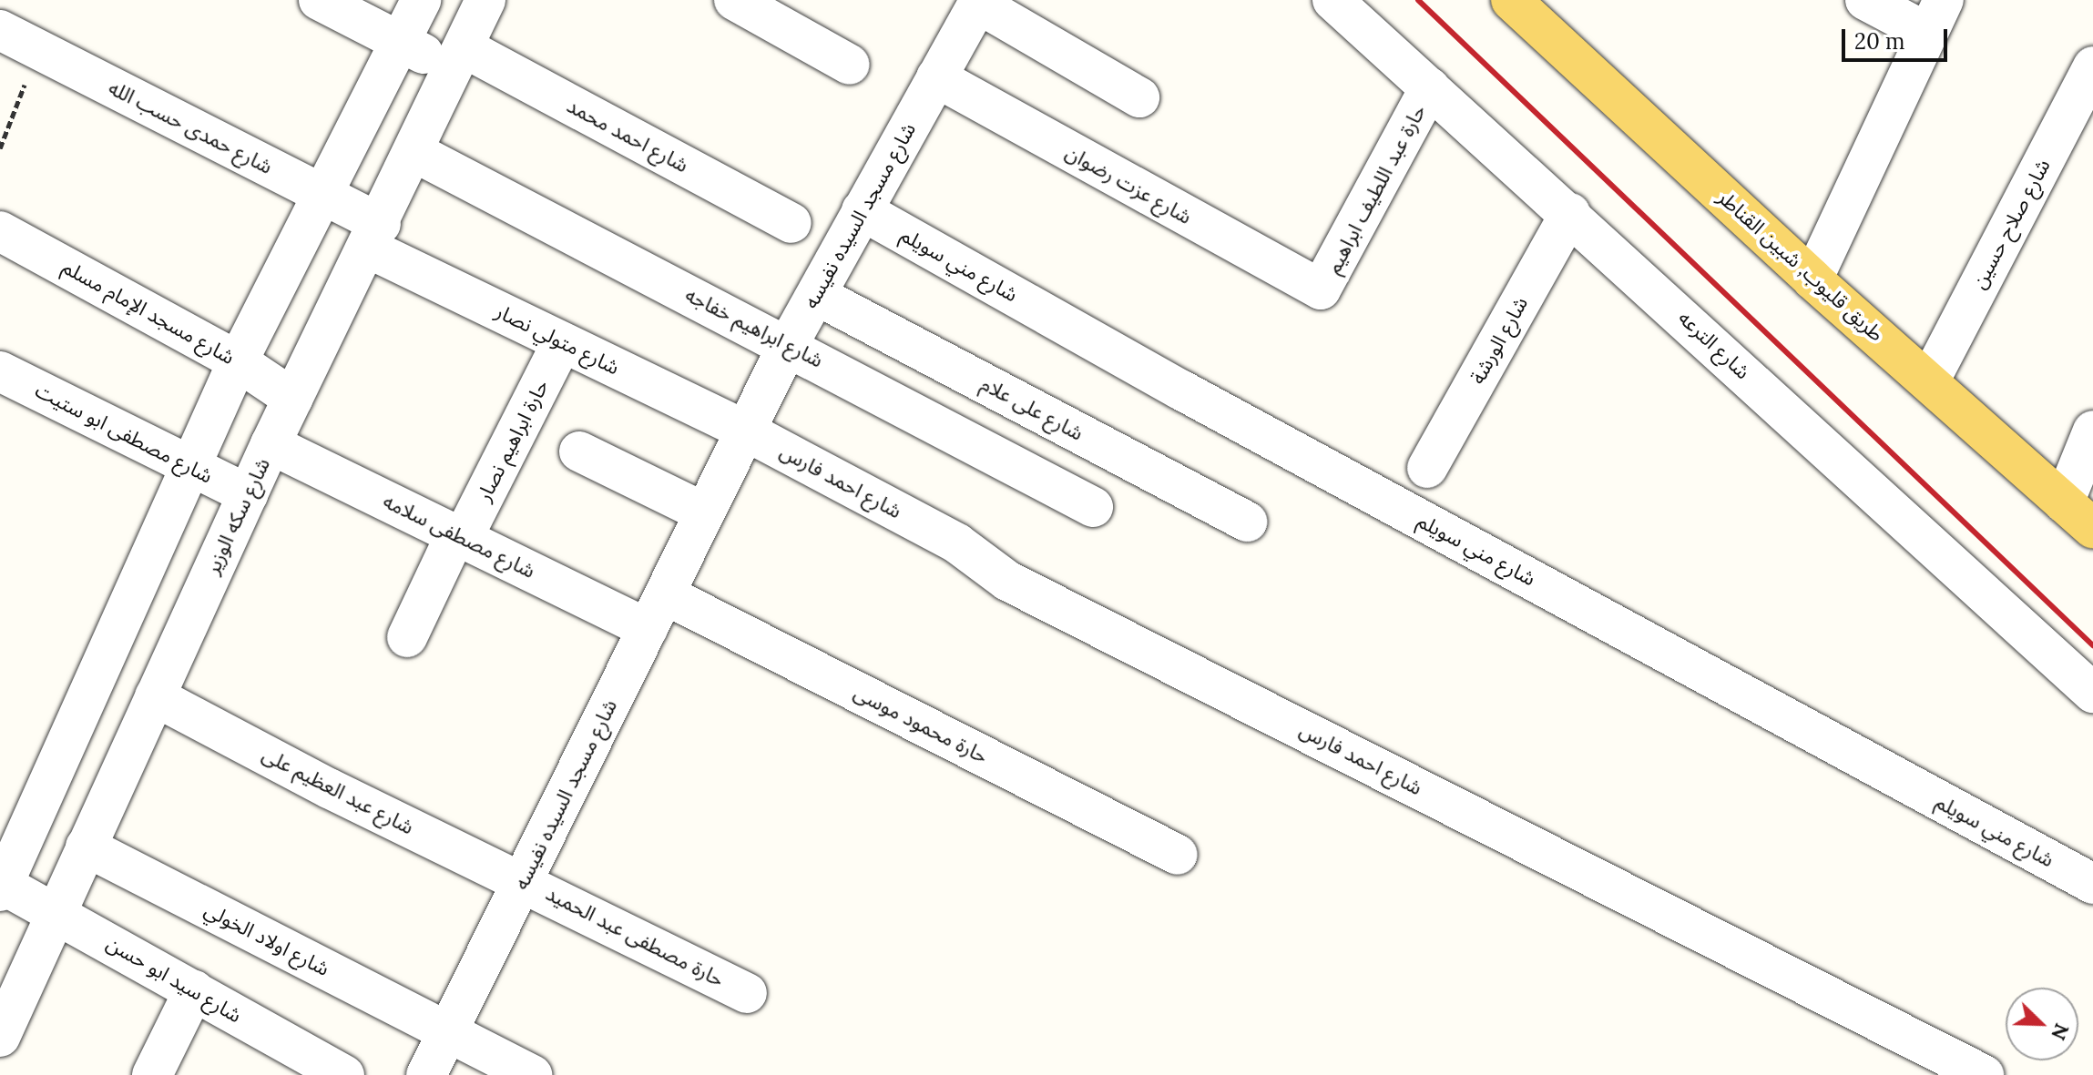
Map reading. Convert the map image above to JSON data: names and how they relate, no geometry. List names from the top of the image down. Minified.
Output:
{"streets":{"main road":["طريق قليوب, شبين القناطر"],"street":["شارع حمدى حسب الله","شارع احمد محمد","شارع عزت رضوان","حارة عبد اللطيف ابراهيم","شارع مسجد السيده نفيسه","شارع صلاح حسين","شارع مني سويلم","شارع مسجد الإمام مسلم","شارع ابراهيم خفاجه","شارع متولي نصار","شارع الورشة","شارع الترعه","شارع على علام","شارع مصطفى ابو ستيت","حارة ابراهيم نصار","شارع احمد فارس","شارع سكه الوزير","شارع مصطفى سلامه","حارة محمود موسى","شارع عبد العظيم على","حارة مصطفى عبد الحميد","شارع اولاد الخولي","شارع سيد ابو حسن"]},"crossings":[["شارع حمدى حسب الله","شارع متولي نصار"],["شارع حمدى حسب الله","شارع سكه الوزير"],["شارع احمد محمد","شارع سكه الوزير"],["شارع عزت رضوان","حارة عبد اللطيف ابراهيم"],["شارع عزت رضوان","شارع مسجد السيده نفيسه"],["حارة عبد اللطيف ابراهيم","شارع الترعه"],["شارع مسجد السيده نفيسه","شارع مني سويلم"],["شارع مسجد السيده نفيسه","شارع ابراهيم خفاجه"],["شارع مسجد السيده نفيسه","شارع متولي نصار"],["شارع مسجد السيده نفيسه","شارع على علام"],["شارع مسجد السيده نفيسه","شارع احمد فارس"],["شارع مسجد السيده نفيسه","شارع مصطفى سلامه"],["شارع مسجد السيده نفيسه","حارة محمود موسى"],["شارع مسجد السيده نفيسه","شارع عبد العظيم على"],["شارع مسجد السيده نفيسه","حارة مصطفى عبد الحميد"],["شارع مسجد السيده نفيسه","شارع اولاد الخولي"],["شارع صلاح حسين","طريق قليوب, شبين القناطر"],["شارع مسجد الإمام مسلم","شارع سكه الوزير"],["شارع ابراهيم خفاجه","شارع سكه الوزير"],["شارع متولي نصار","حارة ابراهيم نصار"],["شارع متولي نصار","شارع احمد فارس"],["شارع متولي نصار","شارع سكه الوزير"],["شارع الورشة","شارع الترعه"],["شارع مصطفى ابو ستيت","شارع سكه الوزير"],["حارة ابراهيم نصار","شارع مصطفى سلامه"],["شارع سكه الوزير","شارع مصطفى سلامه"],["شارع سكه الوزير","شارع عبد العظيم على"],["شارع سكه الوزير","شارع اولاد الخولي"],["شارع سكه الوزير","شارع سيد ابو حسن"],["شارع مصطفى سلامه","حارة محمود موسى"],["شارع عبد العظيم على","حارة مصطفى عبد الحميد"]],"scale_bar":"20 m","north":"bottom right"}
